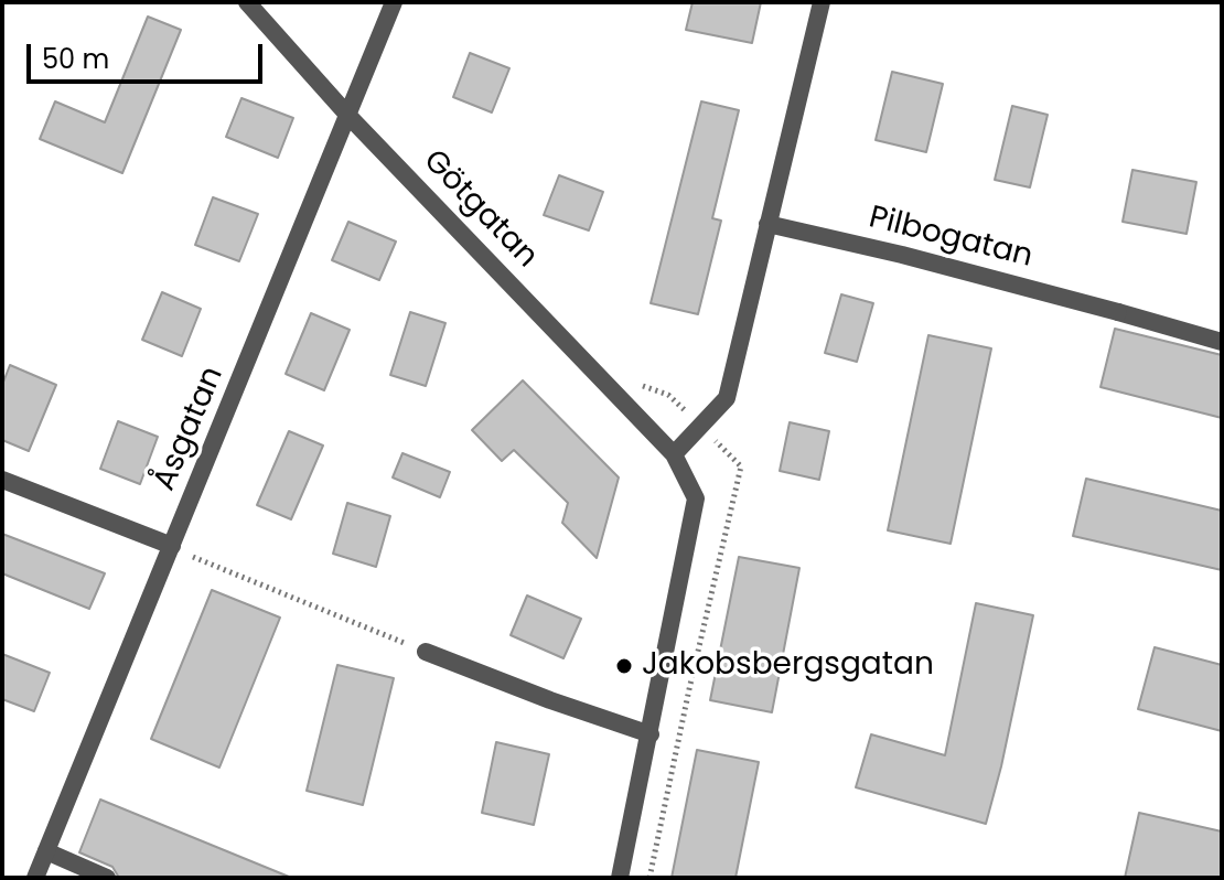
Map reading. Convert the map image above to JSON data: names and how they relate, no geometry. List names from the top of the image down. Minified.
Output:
{"streets":{"street":["Götgatan","Pilbogatan","Åsgatan"]},"crossings":[["Götgatan","Åsgatan"]],"places":["Jakobsbergsgatan"],"scale_bar":"50 m"}
